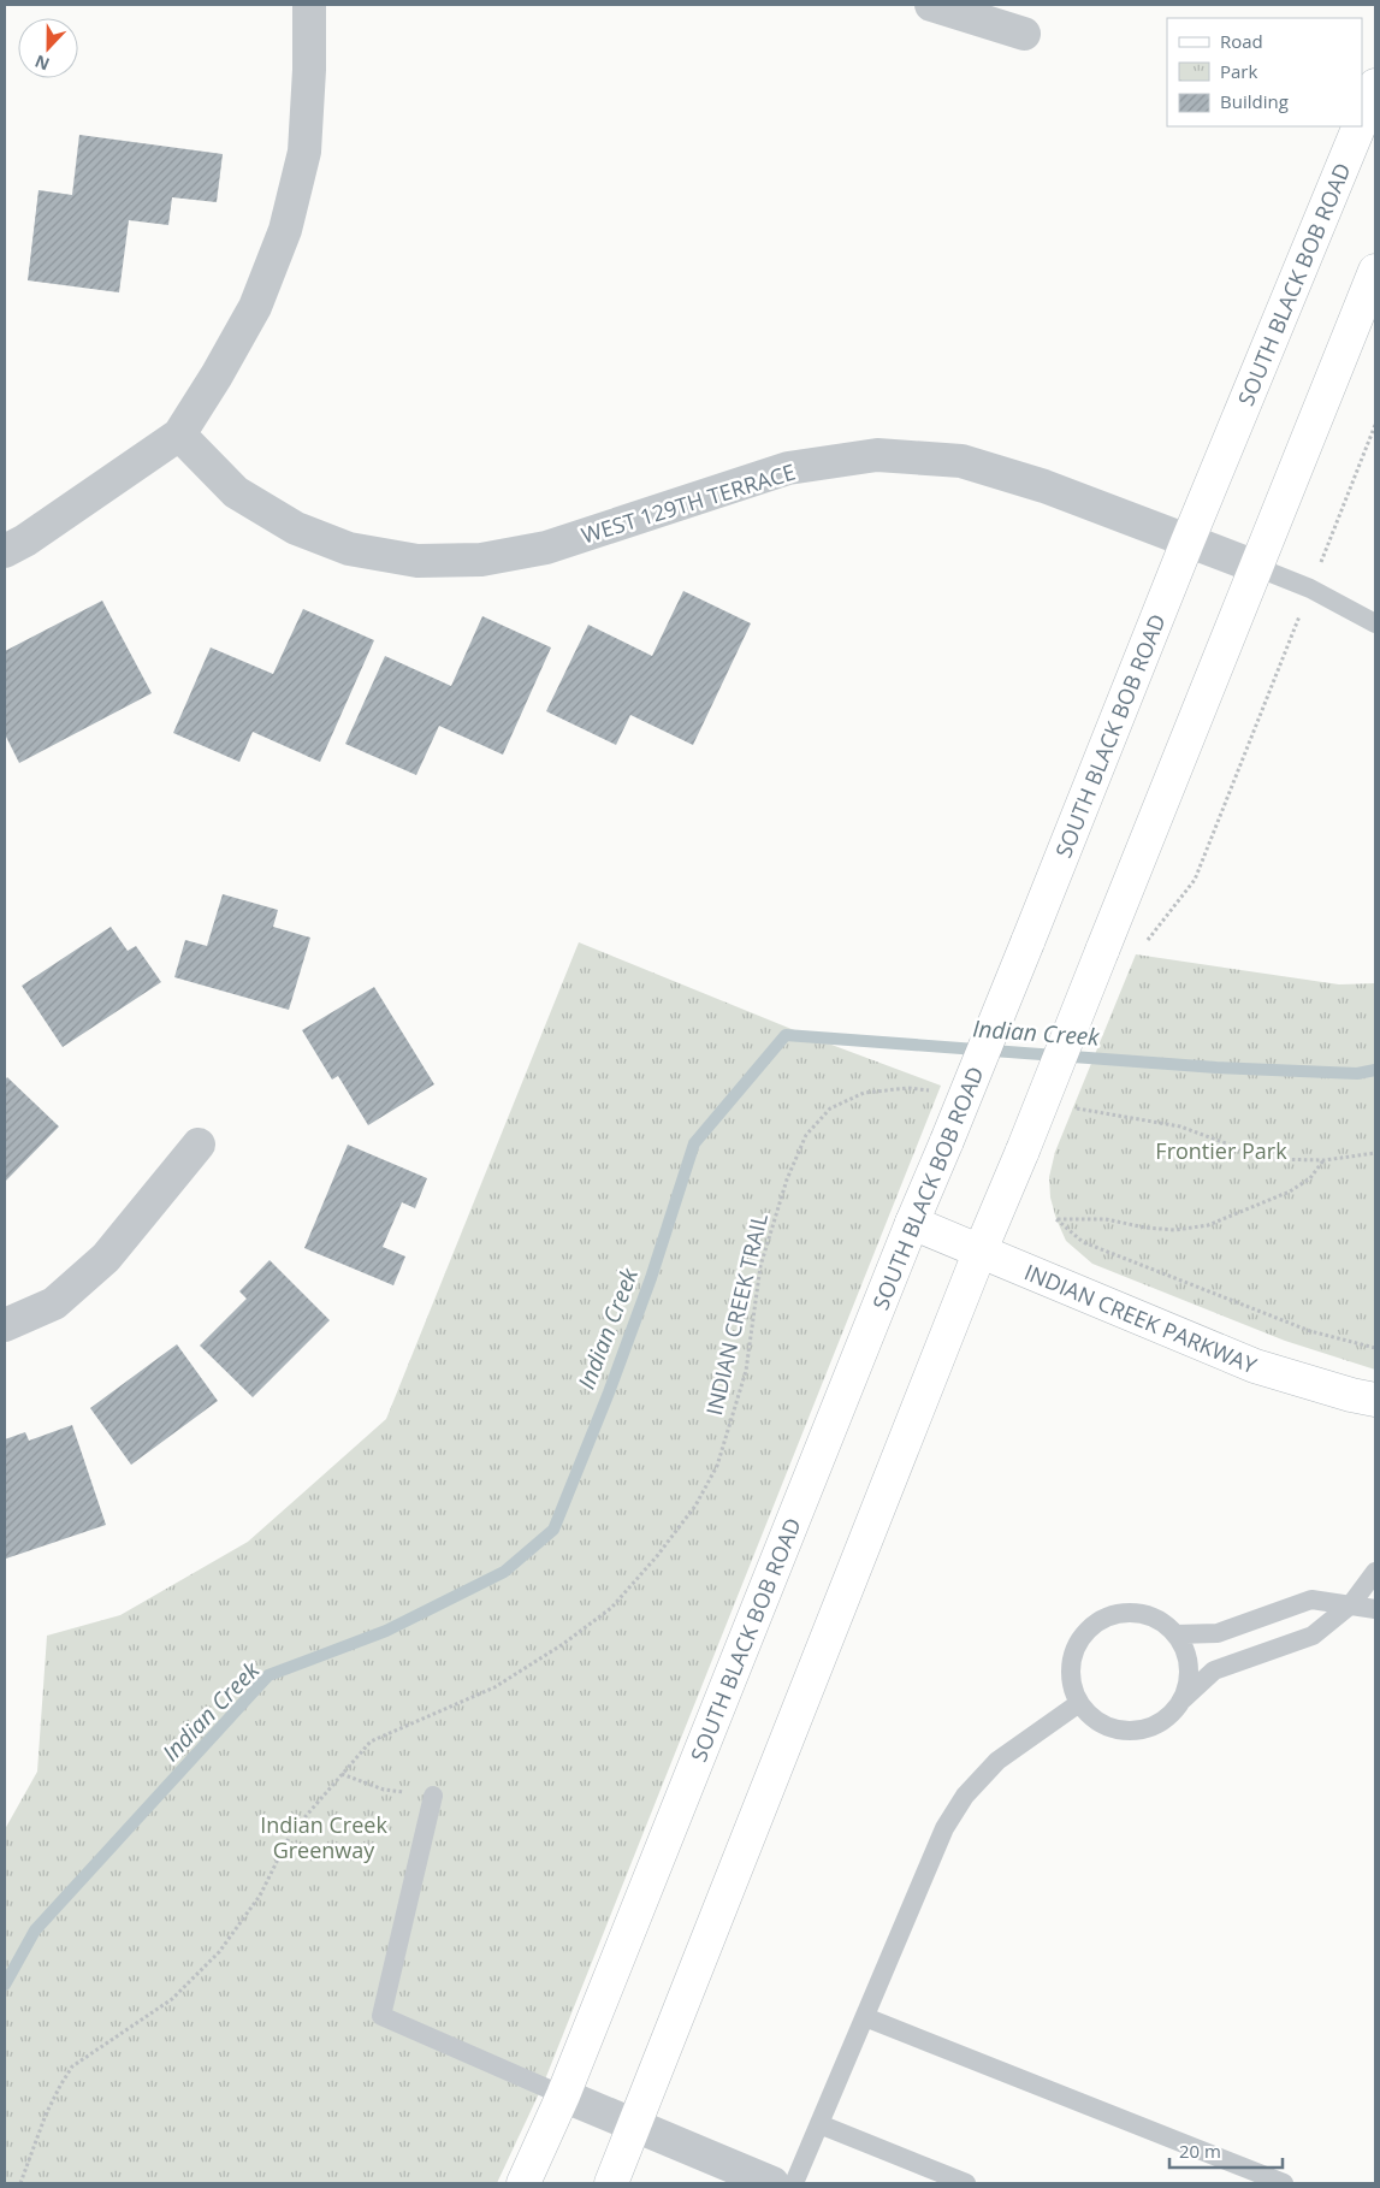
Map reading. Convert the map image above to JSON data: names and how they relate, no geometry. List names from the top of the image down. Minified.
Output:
{"streets":{"main road":["SOUTH BLACK BOB ROAD","INDIAN CREEK PARKWAY"],"street":["WEST 129TH TERRACE"],"path":["INDIAN CREEK TRAIL"]},"crossings":[["SOUTH BLACK BOB ROAD","WEST 129TH TERRACE"],["SOUTH BLACK BOB ROAD","INDIAN CREEK PARKWAY"]],"water":["Indian Creek"],"parks":["Frontier Park","Indian Creek Greenway"],"legend":["Road","Park","Building"],"scale_bar":"20 m","north":"bottom"}
